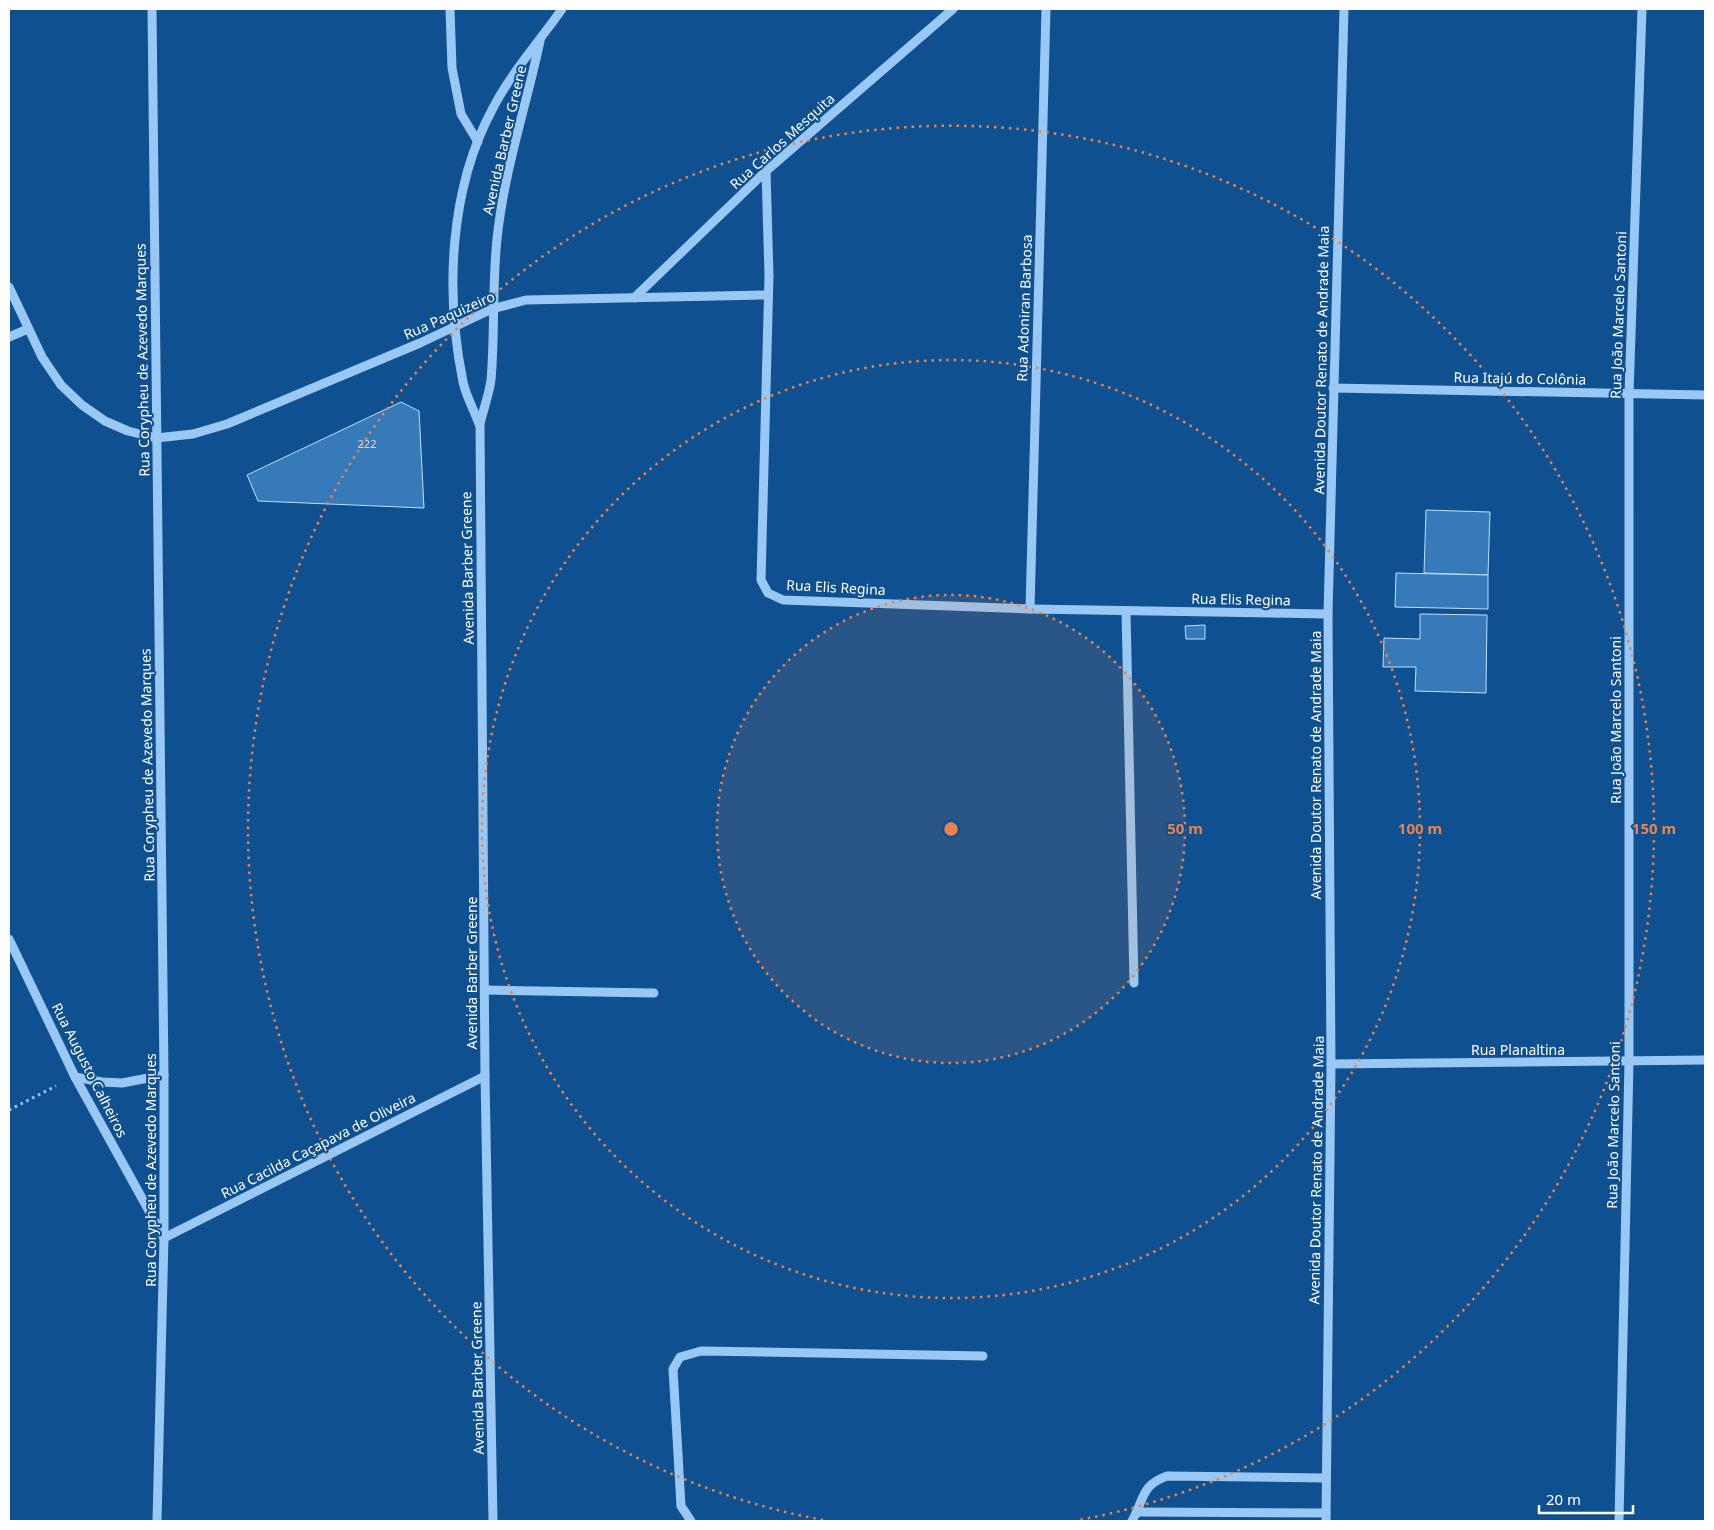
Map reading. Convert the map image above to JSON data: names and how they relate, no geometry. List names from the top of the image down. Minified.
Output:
{"streets":{"street":["Avenida Barber Greene","Rua Carlos Mesquita","Rua Adoniran Barbosa","Rua Paquizeiro","Rua João Marcelo Santoni","Rua Corypheu de Azevedo Marques","Avenida Doutor Renato de Andrade Maia","Rua Itajú do Colônia","Rua Elis Regina","Rua Planaltina","Rua Augusto Calheiros","Rua Cacilda Caçapava de Oliveira"]},"crossings":[["Avenida Barber Greene","Rua Paquizeiro"],["Avenida Barber Greene","Rua Cacilda Caçapava de Oliveira"],["Rua Carlos Mesquita","Rua Paquizeiro"],["Rua Carlos Mesquita","Rua Elis Regina"],["Rua Adoniran Barbosa","Rua Elis Regina"],["Rua Paquizeiro","Rua Corypheu de Azevedo Marques"],["Rua Paquizeiro","Rua Elis Regina"],["Rua João Marcelo Santoni","Rua Itajú do Colônia"],["Rua João Marcelo Santoni","Rua Planaltina"],["Rua Corypheu de Azevedo Marques","Rua Augusto Calheiros"],["Rua Corypheu de Azevedo Marques","Rua Cacilda Caçapava de Oliveira"],["Avenida Doutor Renato de Andrade Maia","Rua Itajú do Colônia"],["Avenida Doutor Renato de Andrade Maia","Rua Elis Regina"],["Avenida Doutor Renato de Andrade Maia","Rua Planaltina"],["Rua Augusto Calheiros","Rua Cacilda Caçapava de Oliveira"]],"house_numbers":["222"],"scale_bar":"20 m","rings":["50 m","100 m","150 m"]}
